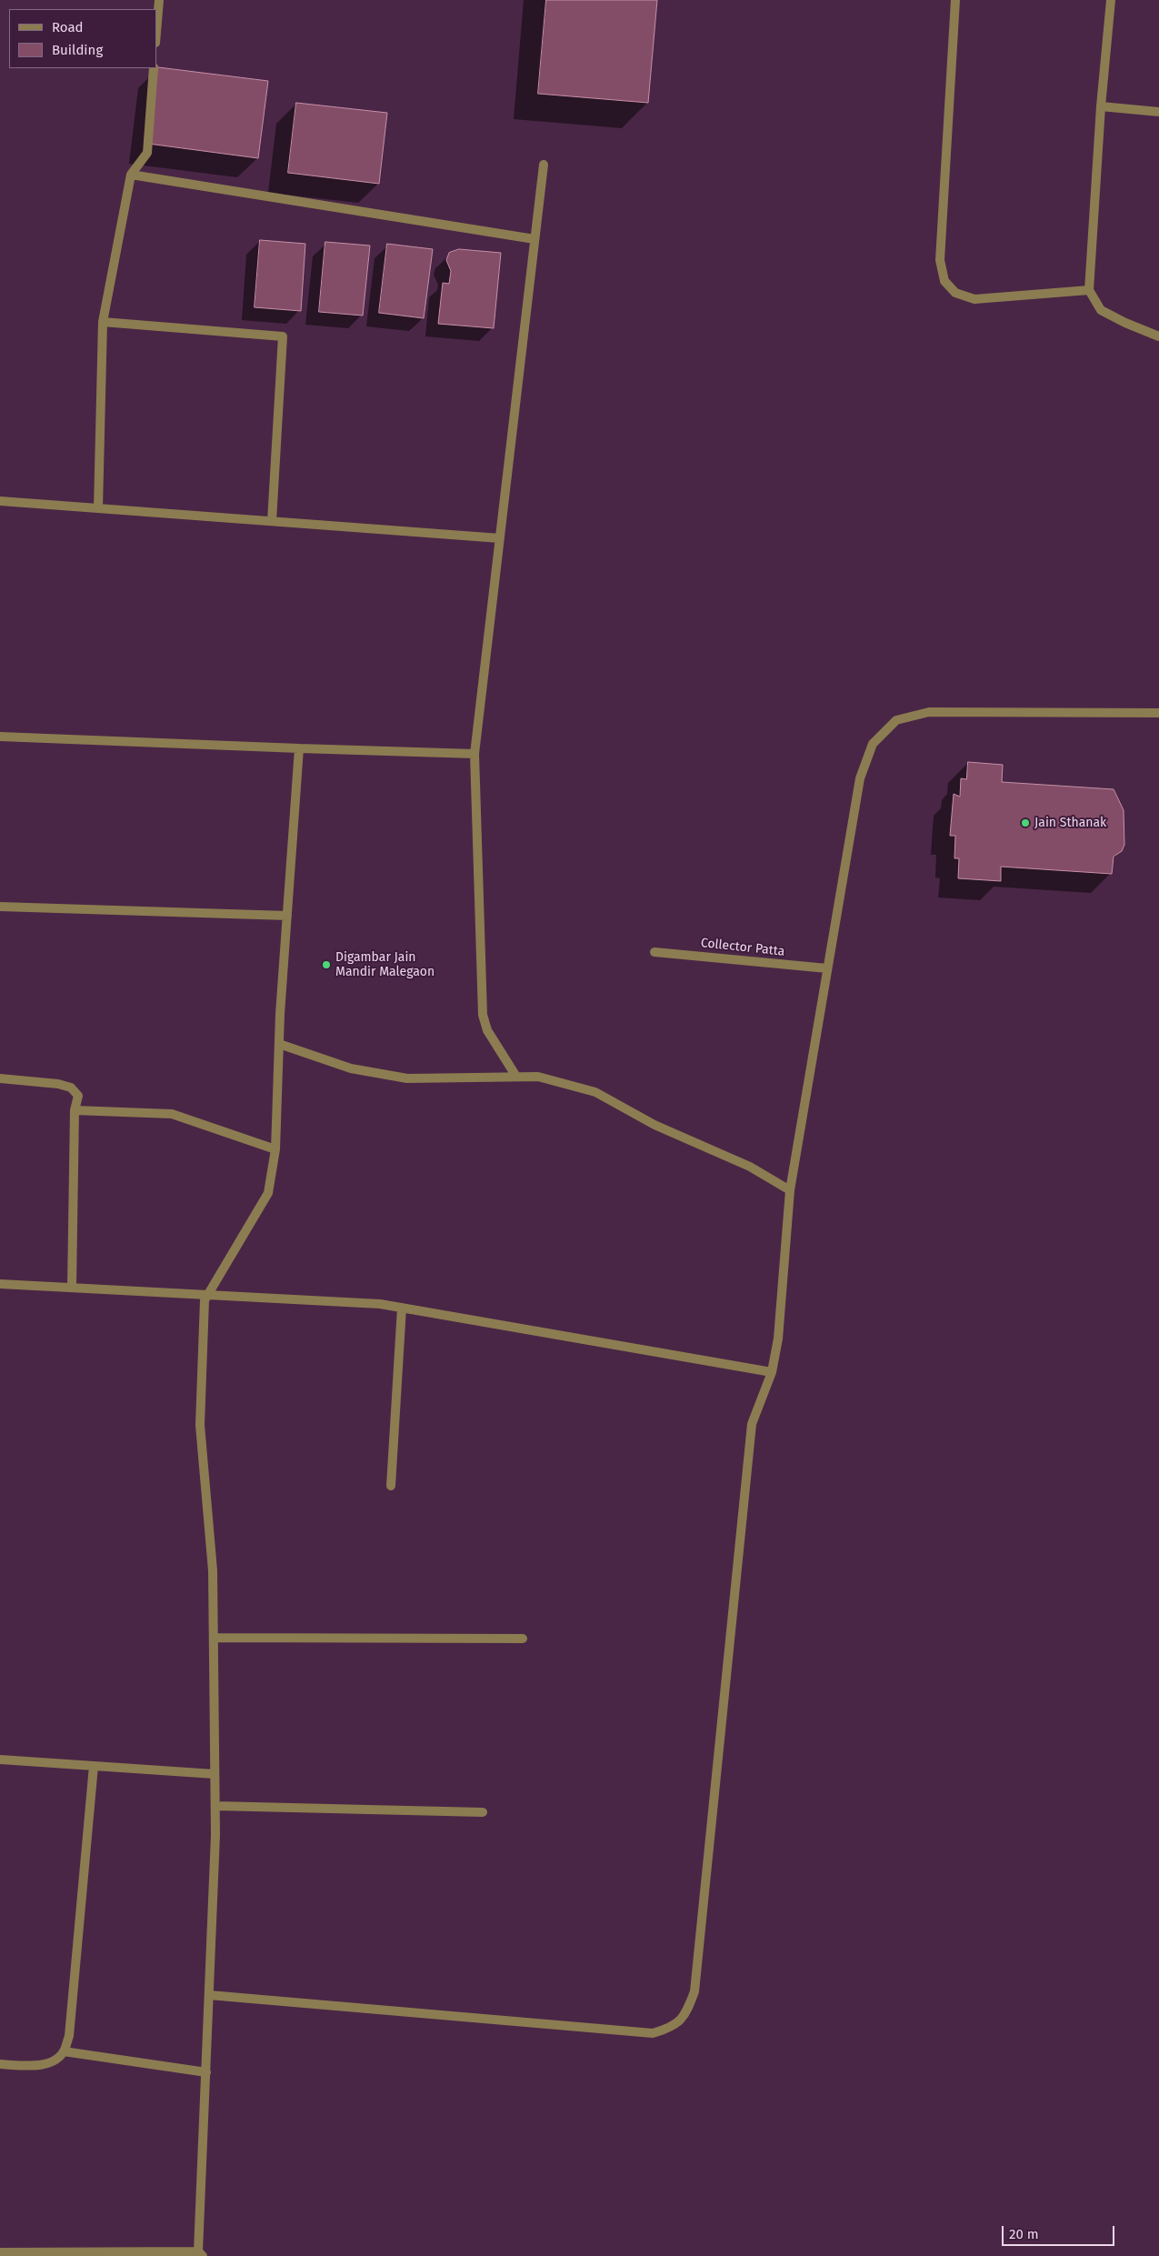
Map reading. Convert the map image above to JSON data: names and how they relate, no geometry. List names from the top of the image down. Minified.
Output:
{"streets":{"street":["Collector Patta"]},"places":["Jain Sthanak","Digambar Jain Mandir Malegaon"],"legend":["Road","Building"],"scale_bar":"20 m"}
